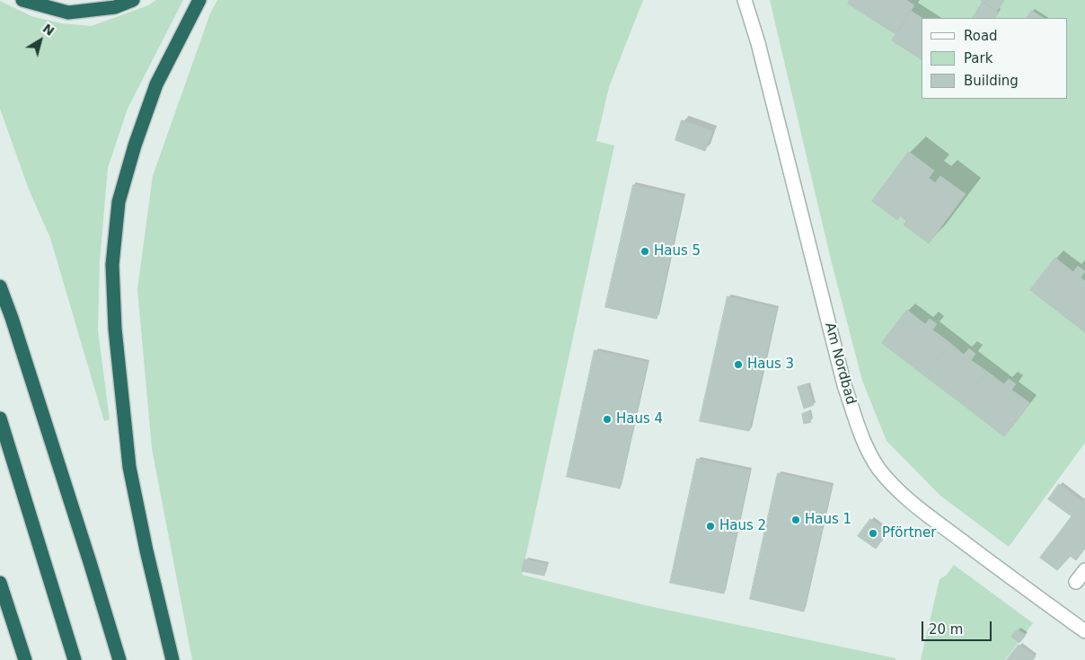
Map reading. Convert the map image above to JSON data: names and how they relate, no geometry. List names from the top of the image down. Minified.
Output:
{"streets":{"street":["Am Nordbad"]},"places":["Haus 5","Haus 3","Haus 4","Haus 1","Haus 2","Pförtner"],"legend":["Road","Park","Building"],"scale_bar":"20 m","north":"top right"}
